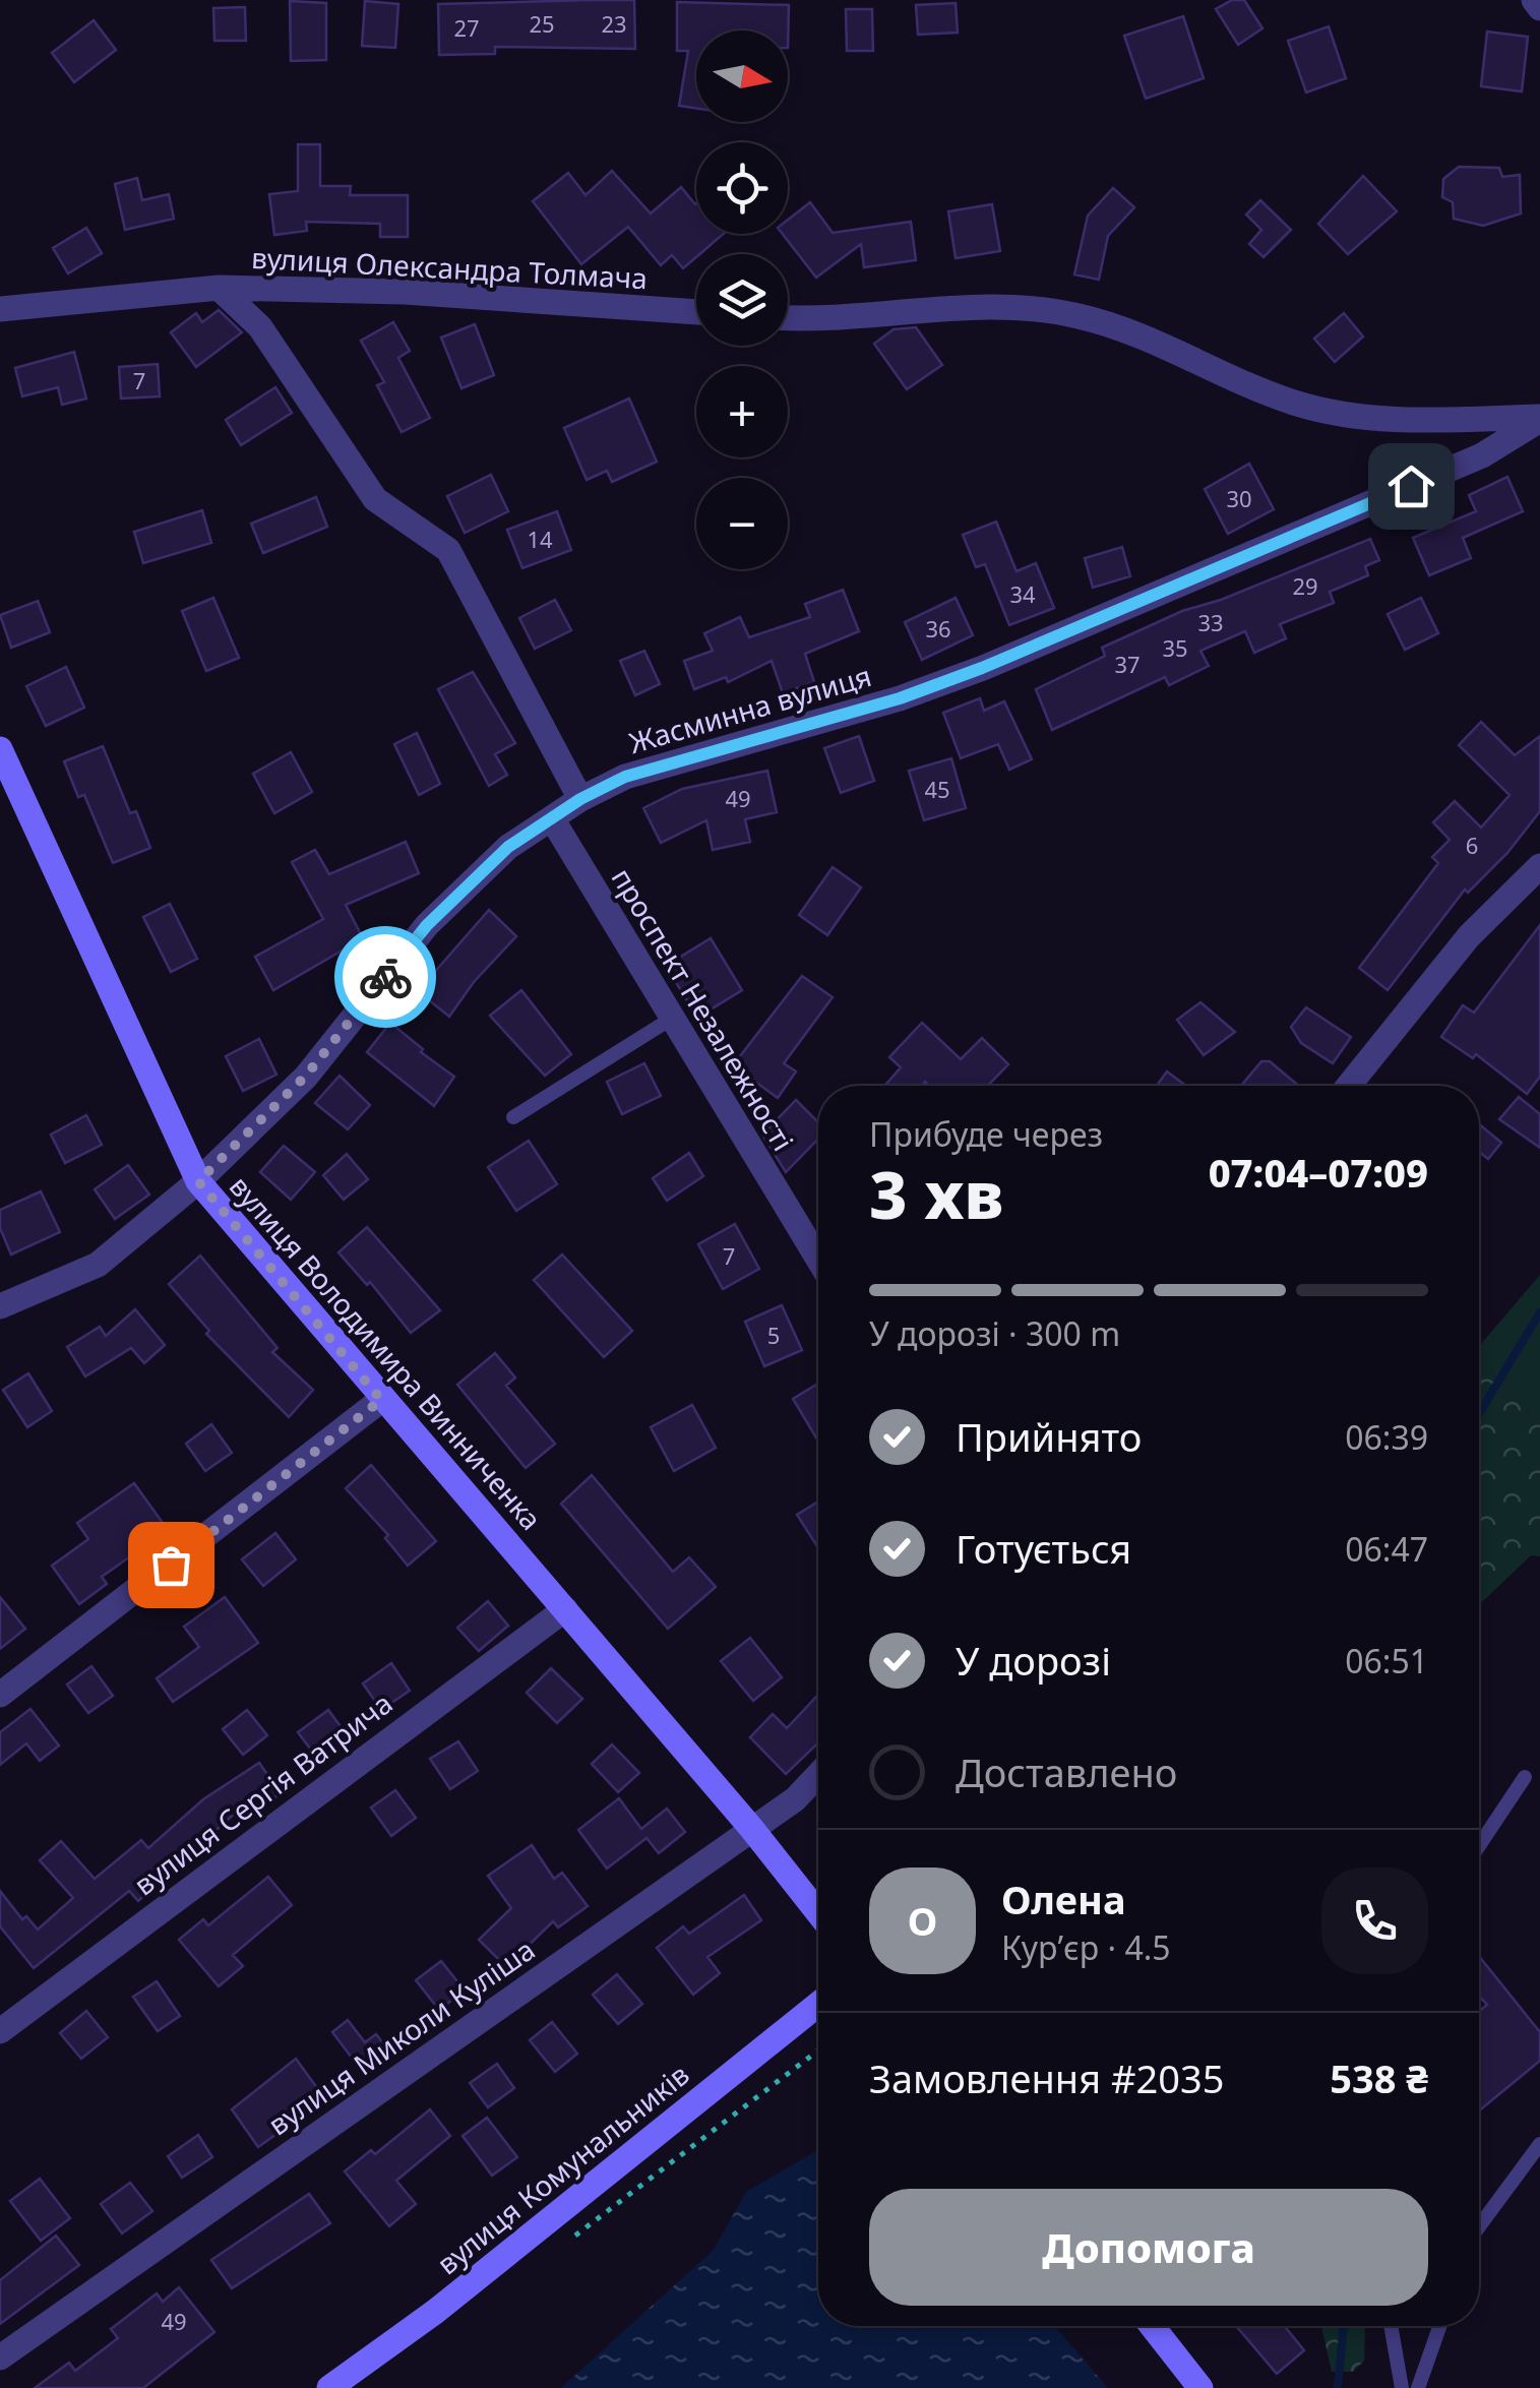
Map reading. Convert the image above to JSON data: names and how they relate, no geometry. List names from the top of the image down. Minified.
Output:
{"streets":{"main road":["вулиця Володимира Винниченка","вулиця Комунальників"],"street":["вулиця Олександра Толмача","Жасминна вулиця","проспект Незалежності","вулиця Сергія Ватрича","вулиця Миколи Куліша"]},"crossings":[["Жасминна вулиця","проспект Незалежності"],["Жасминна вулиця","вулиця Володимира Винниченка"],["вулиця Володимира Винниченка","вулиця Сергія Ватрича"],["вулиця Володимира Винниченка","вулиця Миколи Куліша"]],"house_numbers":["25","23","27","7","30","14","29","34","33","36","35","37","45","49","6","7","5","49"],"north":"right","page":{"map_buttons":["+","−"],"heading":["3 хв","Прибуде через","07:04–07:09"],"panel":["Олена","Кур’єр · 4.5","Замовлення #2035","538 ₴"],"bar":"У дорозі · 300 m","list":[["Прийнято","06:39"],["Готується","06:47"],["У дорозі","06:51"],"Доставлено"],"round":"О","buttons":"Допомога"}}
